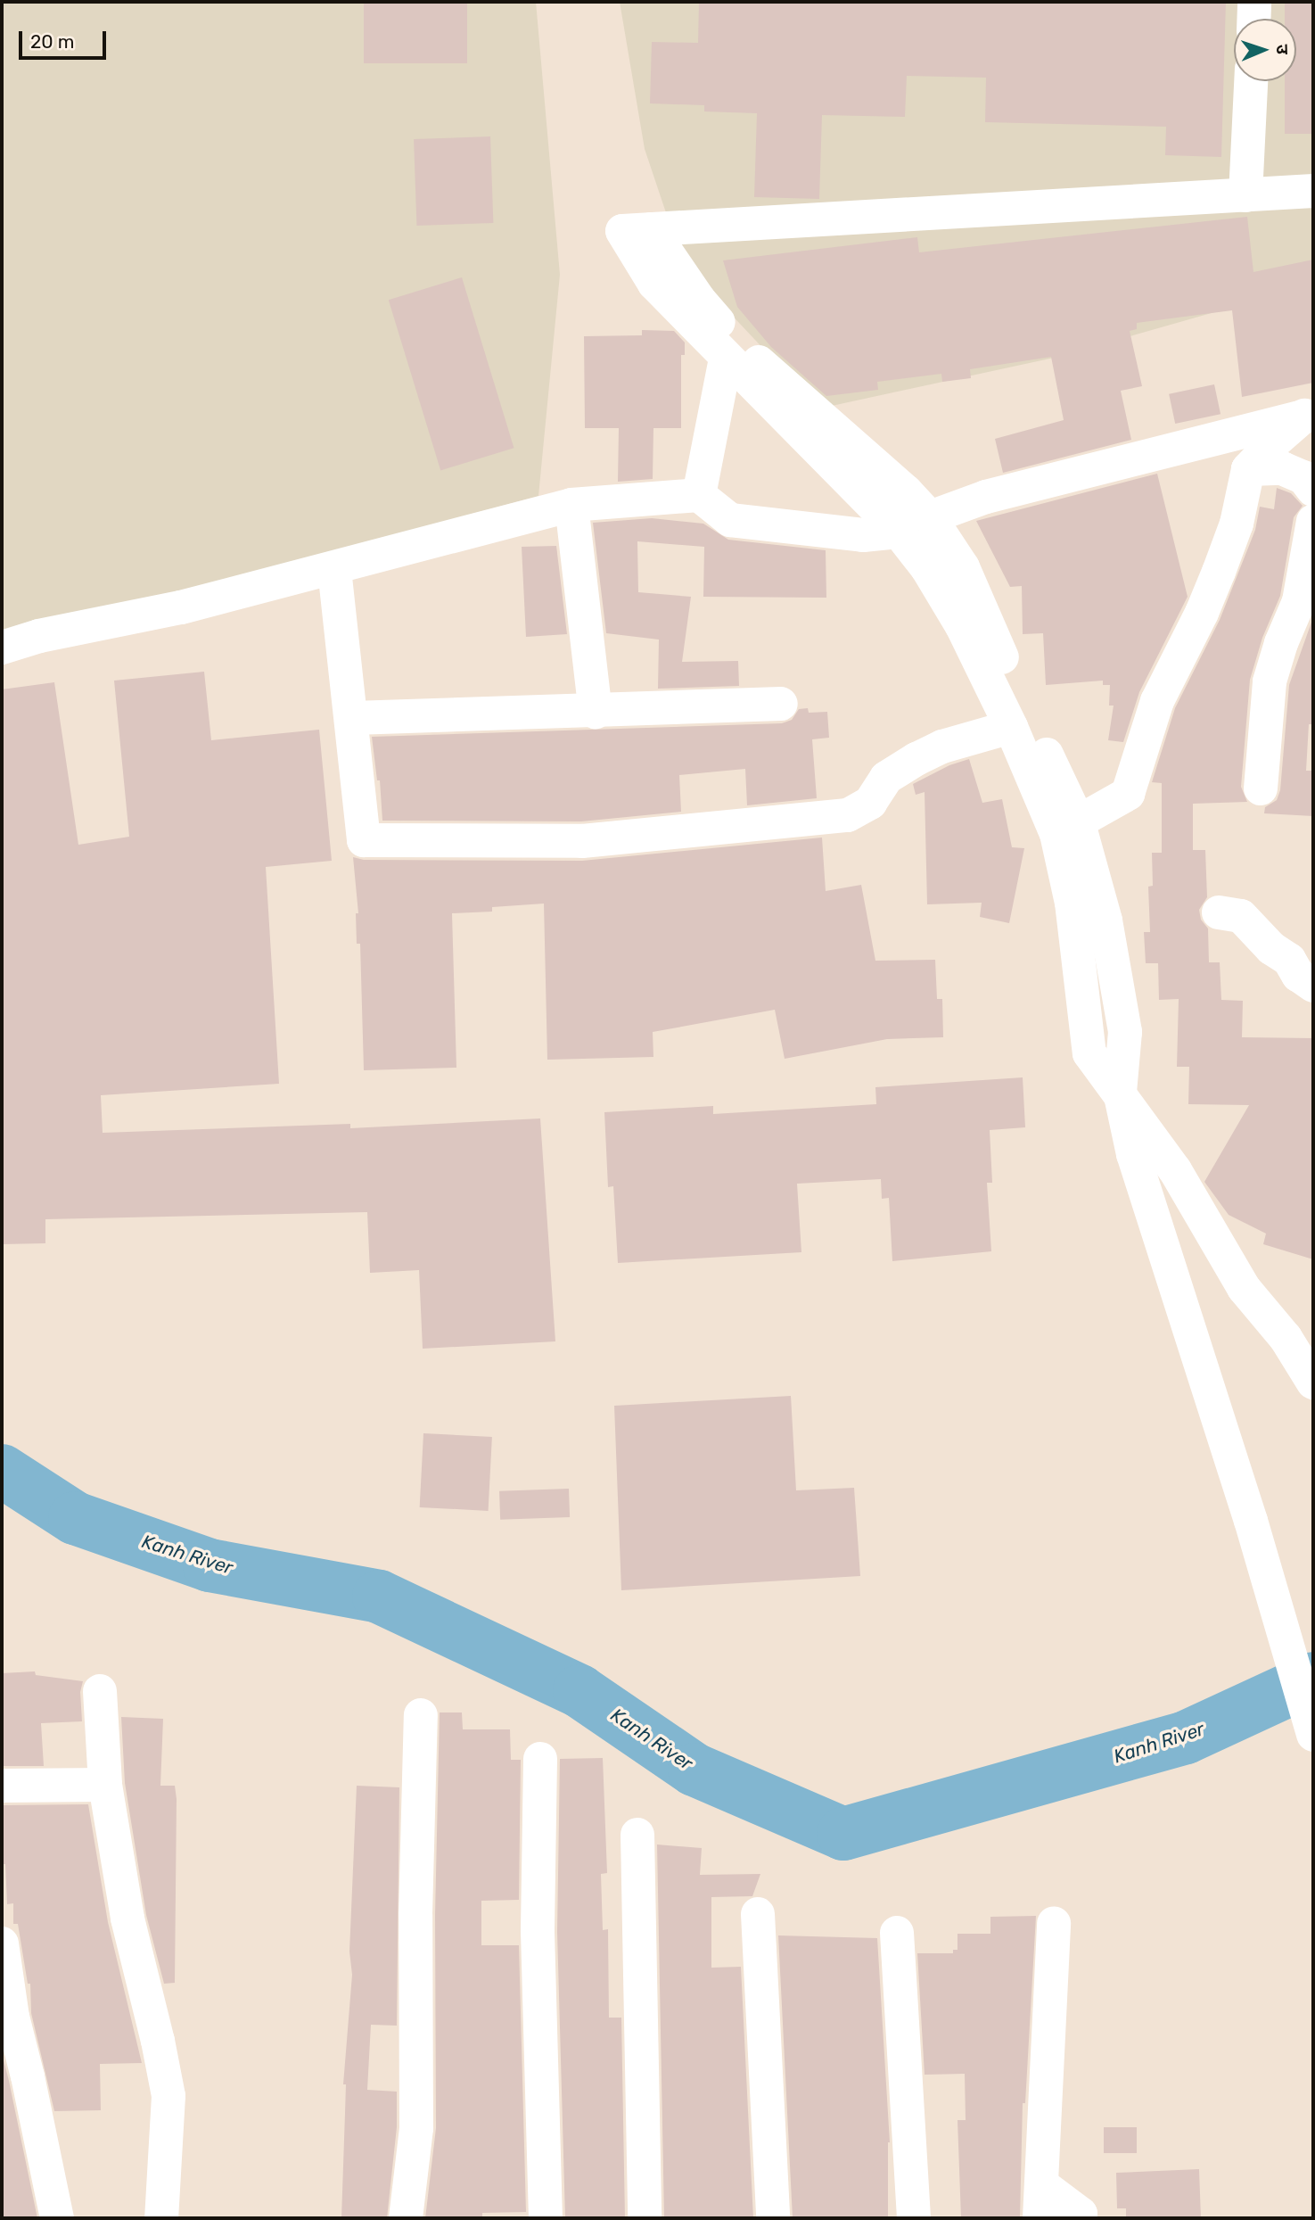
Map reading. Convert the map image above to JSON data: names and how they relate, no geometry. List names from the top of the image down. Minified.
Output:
{"water":["Kanh River"],"scale_bar":"20 m","north":"right"}
